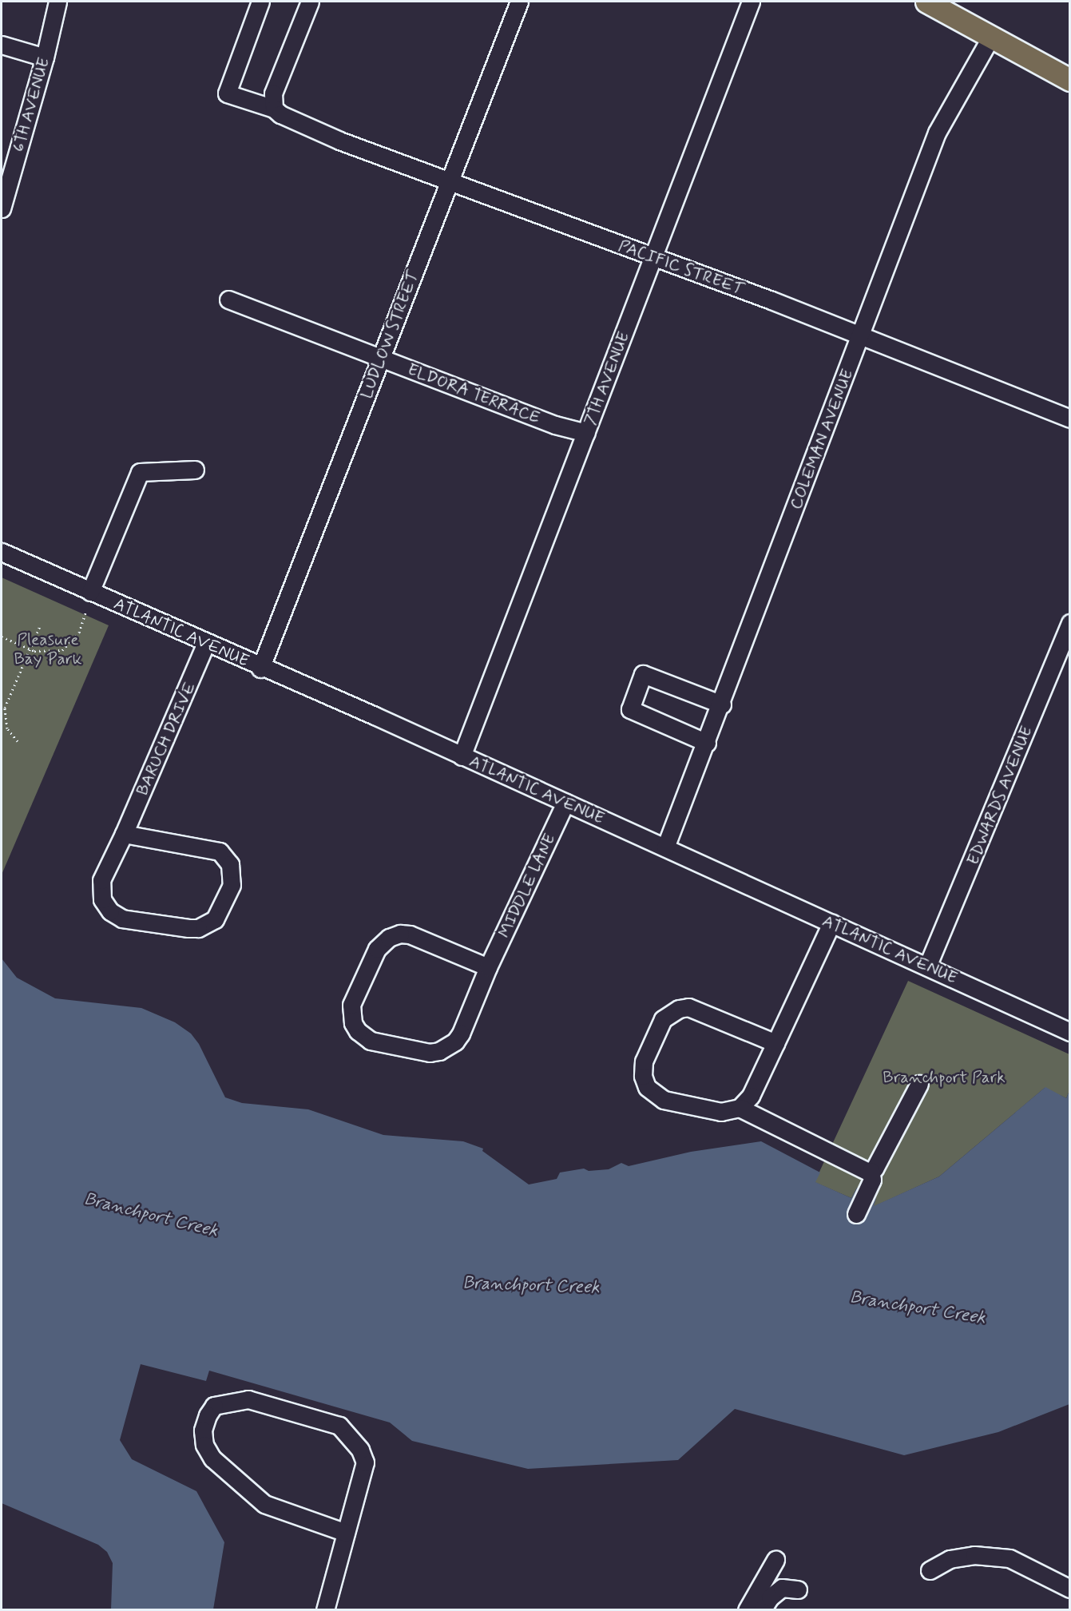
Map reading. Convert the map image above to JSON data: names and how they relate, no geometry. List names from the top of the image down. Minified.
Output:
{"streets":{"street":["6TH AVENUE","PACIFIC STREET","LUDLOW STREET","7TH AVENUE","ELDORA TERRACE","COLEMAN AVENUE","ATLANTIC AVENUE","BARUCH DRIVE","EDWARDS AVENUE","MIDDLE LANE"]},"crossings":[["PACIFIC STREET","LUDLOW STREET"],["PACIFIC STREET","7TH AVENUE"],["PACIFIC STREET","COLEMAN AVENUE"],["LUDLOW STREET","ELDORA TERRACE"],["LUDLOW STREET","ATLANTIC AVENUE"],["7TH AVENUE","ELDORA TERRACE"],["7TH AVENUE","ATLANTIC AVENUE"],["COLEMAN AVENUE","ATLANTIC AVENUE"],["ATLANTIC AVENUE","BARUCH DRIVE"],["ATLANTIC AVENUE","EDWARDS AVENUE"],["ATLANTIC AVENUE","MIDDLE LANE"]],"water":["Branchport Creek"],"parks":["Pleasure Bay Park","Branchport Park"]}
